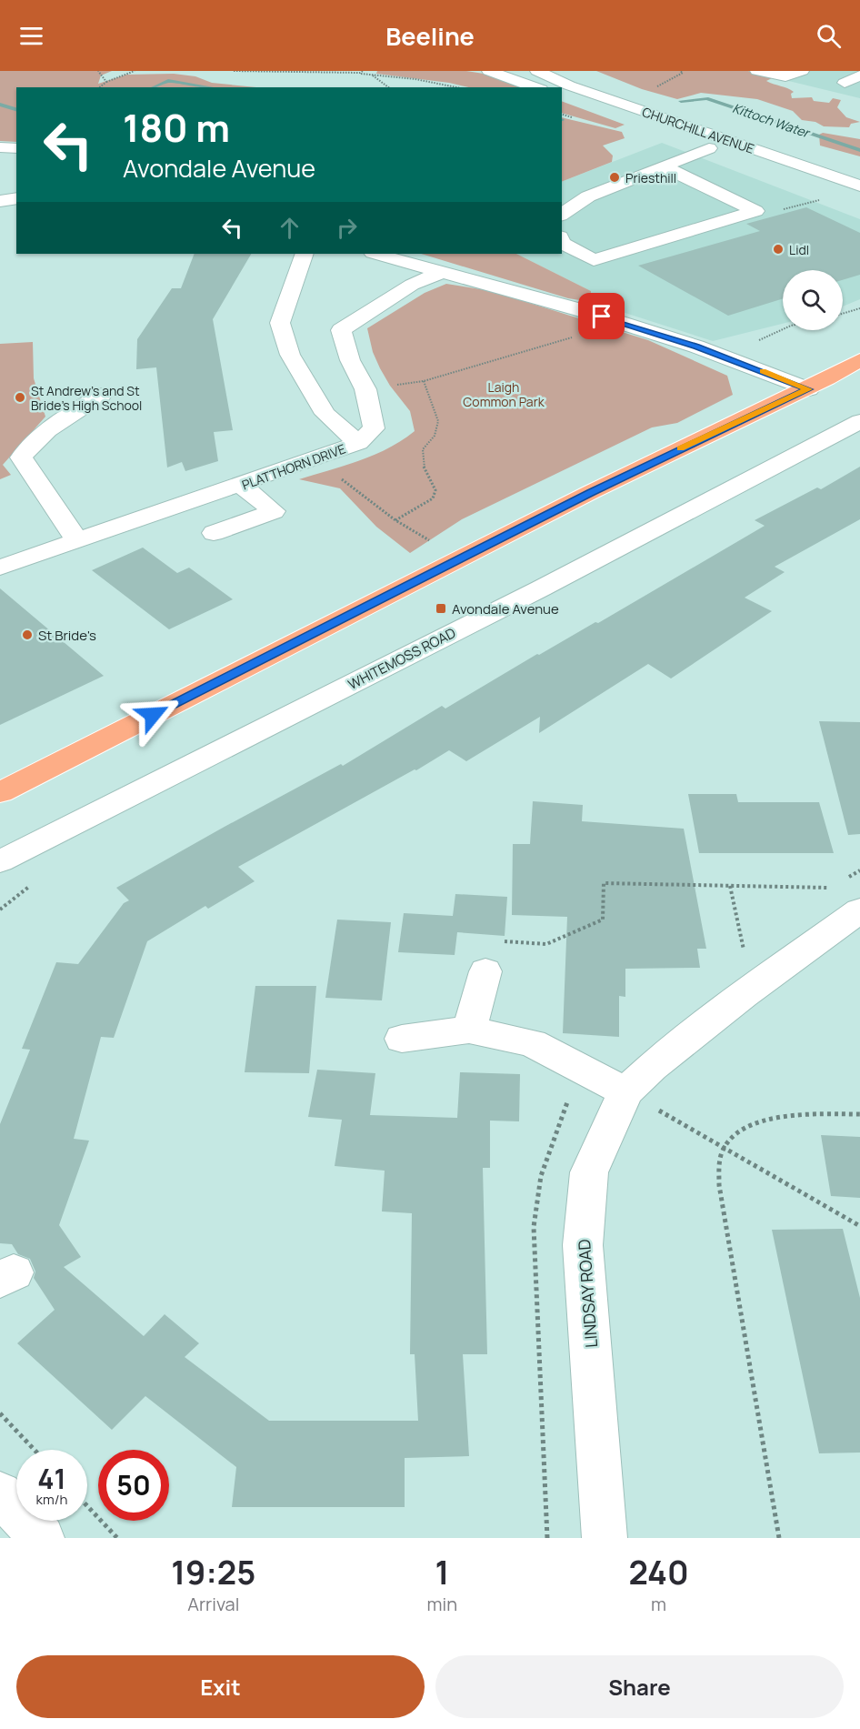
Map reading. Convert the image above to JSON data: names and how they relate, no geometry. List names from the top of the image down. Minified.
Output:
{"streets":{"street":["CHURCHILL AVENUE","PLATTHORN DRIVE","WHITEMOSS ROAD","LINDSAY ROAD"]},"water":["Kittoch Water"],"parks":["Laigh Common Park"],"places":{"other":["Priesthill","Lidl","St Andrew's and St Bride's High School","St Bride's"],"transit":["Avondale Avenue"]},"page":{"header":"Beeline","turn":["180 m","Avondale Avenue"],"speed":"41 km/h","limit":"50","eta":["19:25","Arrival","1","min","240","m"],"buttons":["Exit","Share"]}}
